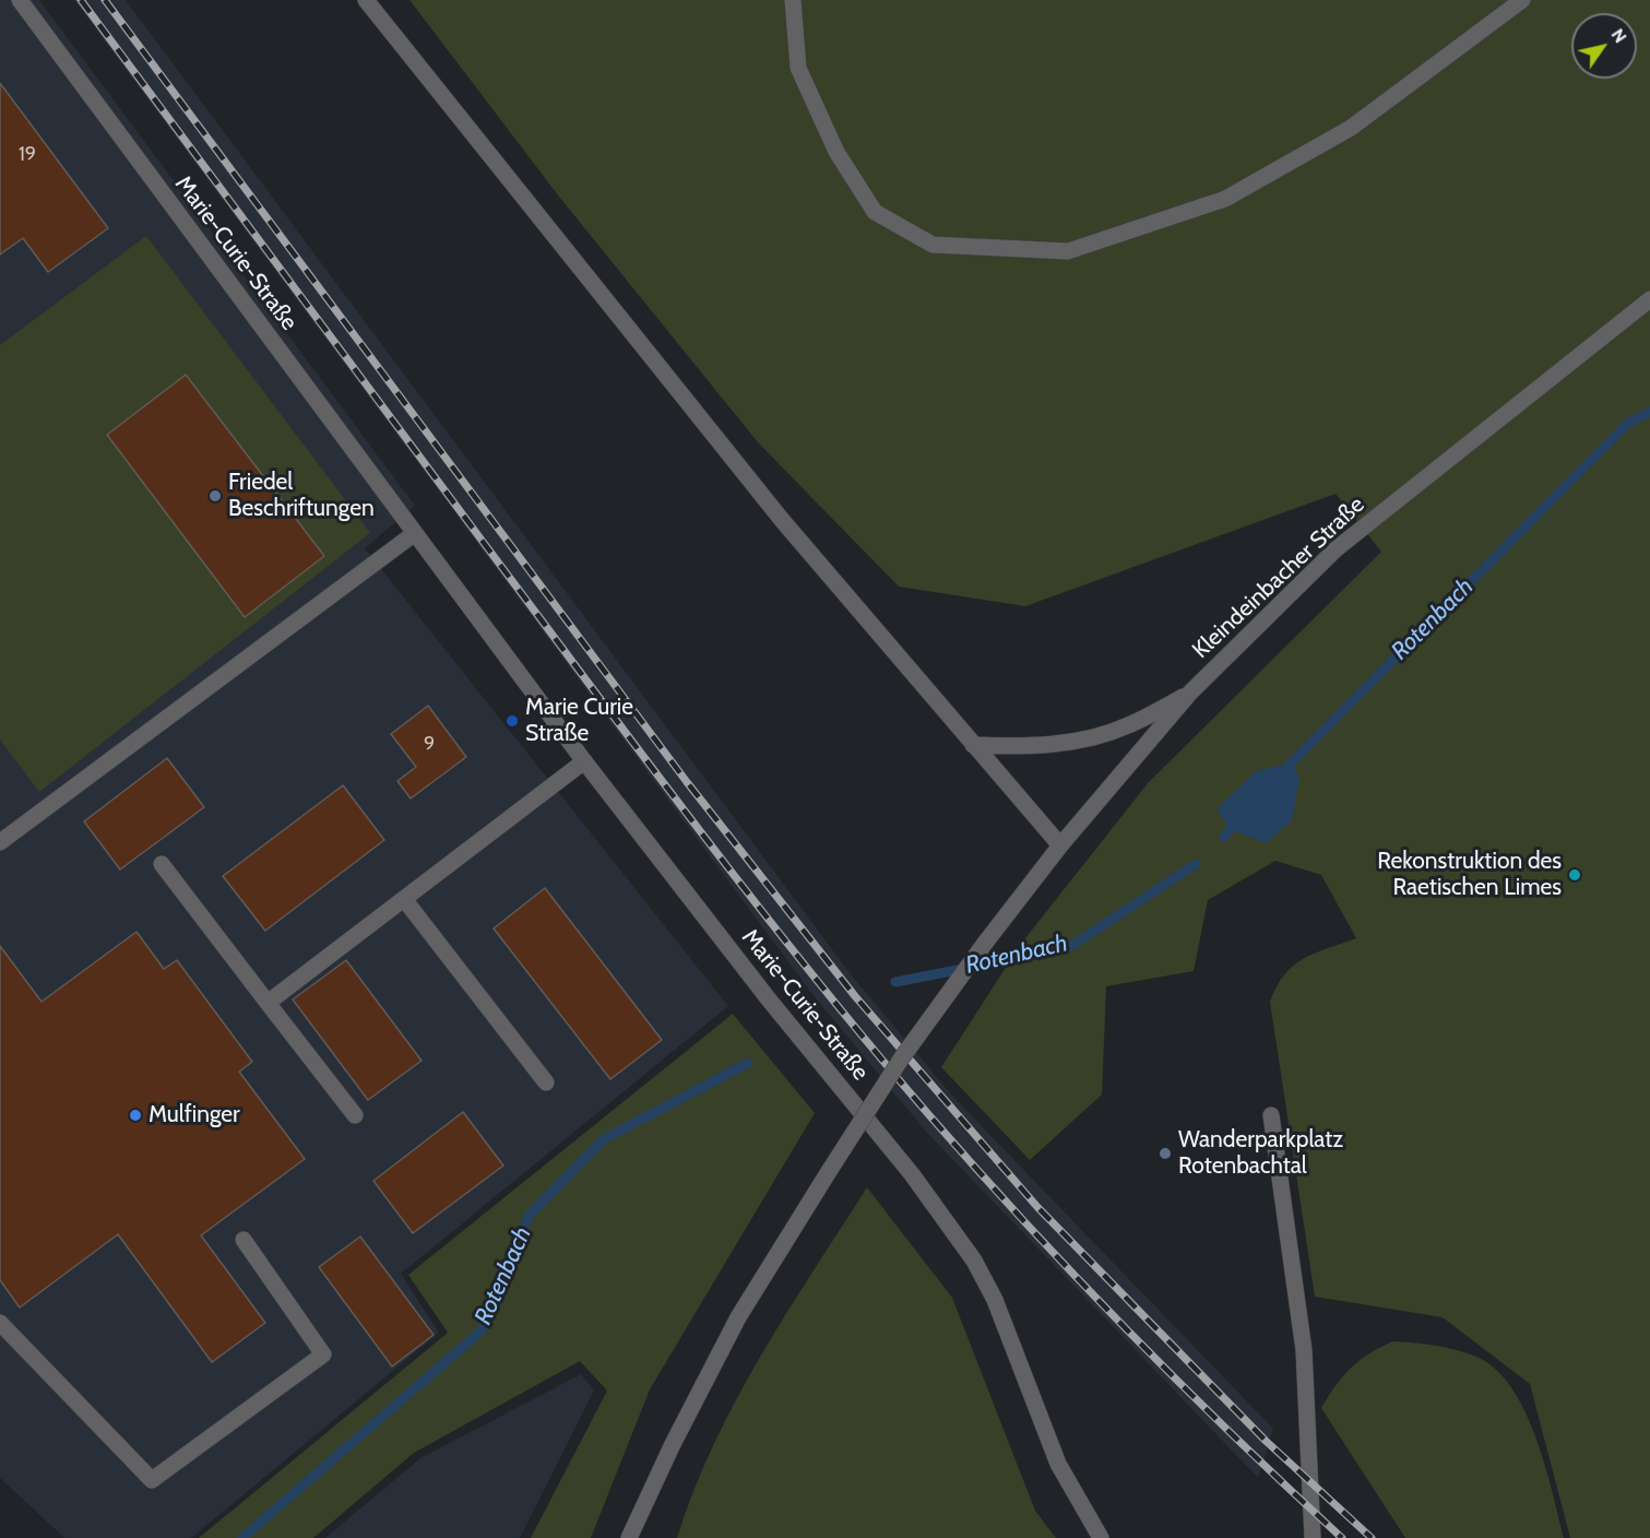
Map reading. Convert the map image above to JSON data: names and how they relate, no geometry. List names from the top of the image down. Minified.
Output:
{"streets":{"street":["Marie-Curie-Straße","Kleindeinbacher Straße"]},"water":["Rotenbach"],"places":["Friedel Beschriftungen","Marie Curie Straße","Rekonstruktion des Raetischen Limes","Mulfinger","Wanderparkplatz Rotenbachtal"],"house_numbers":["19","9"],"north":"top right"}
